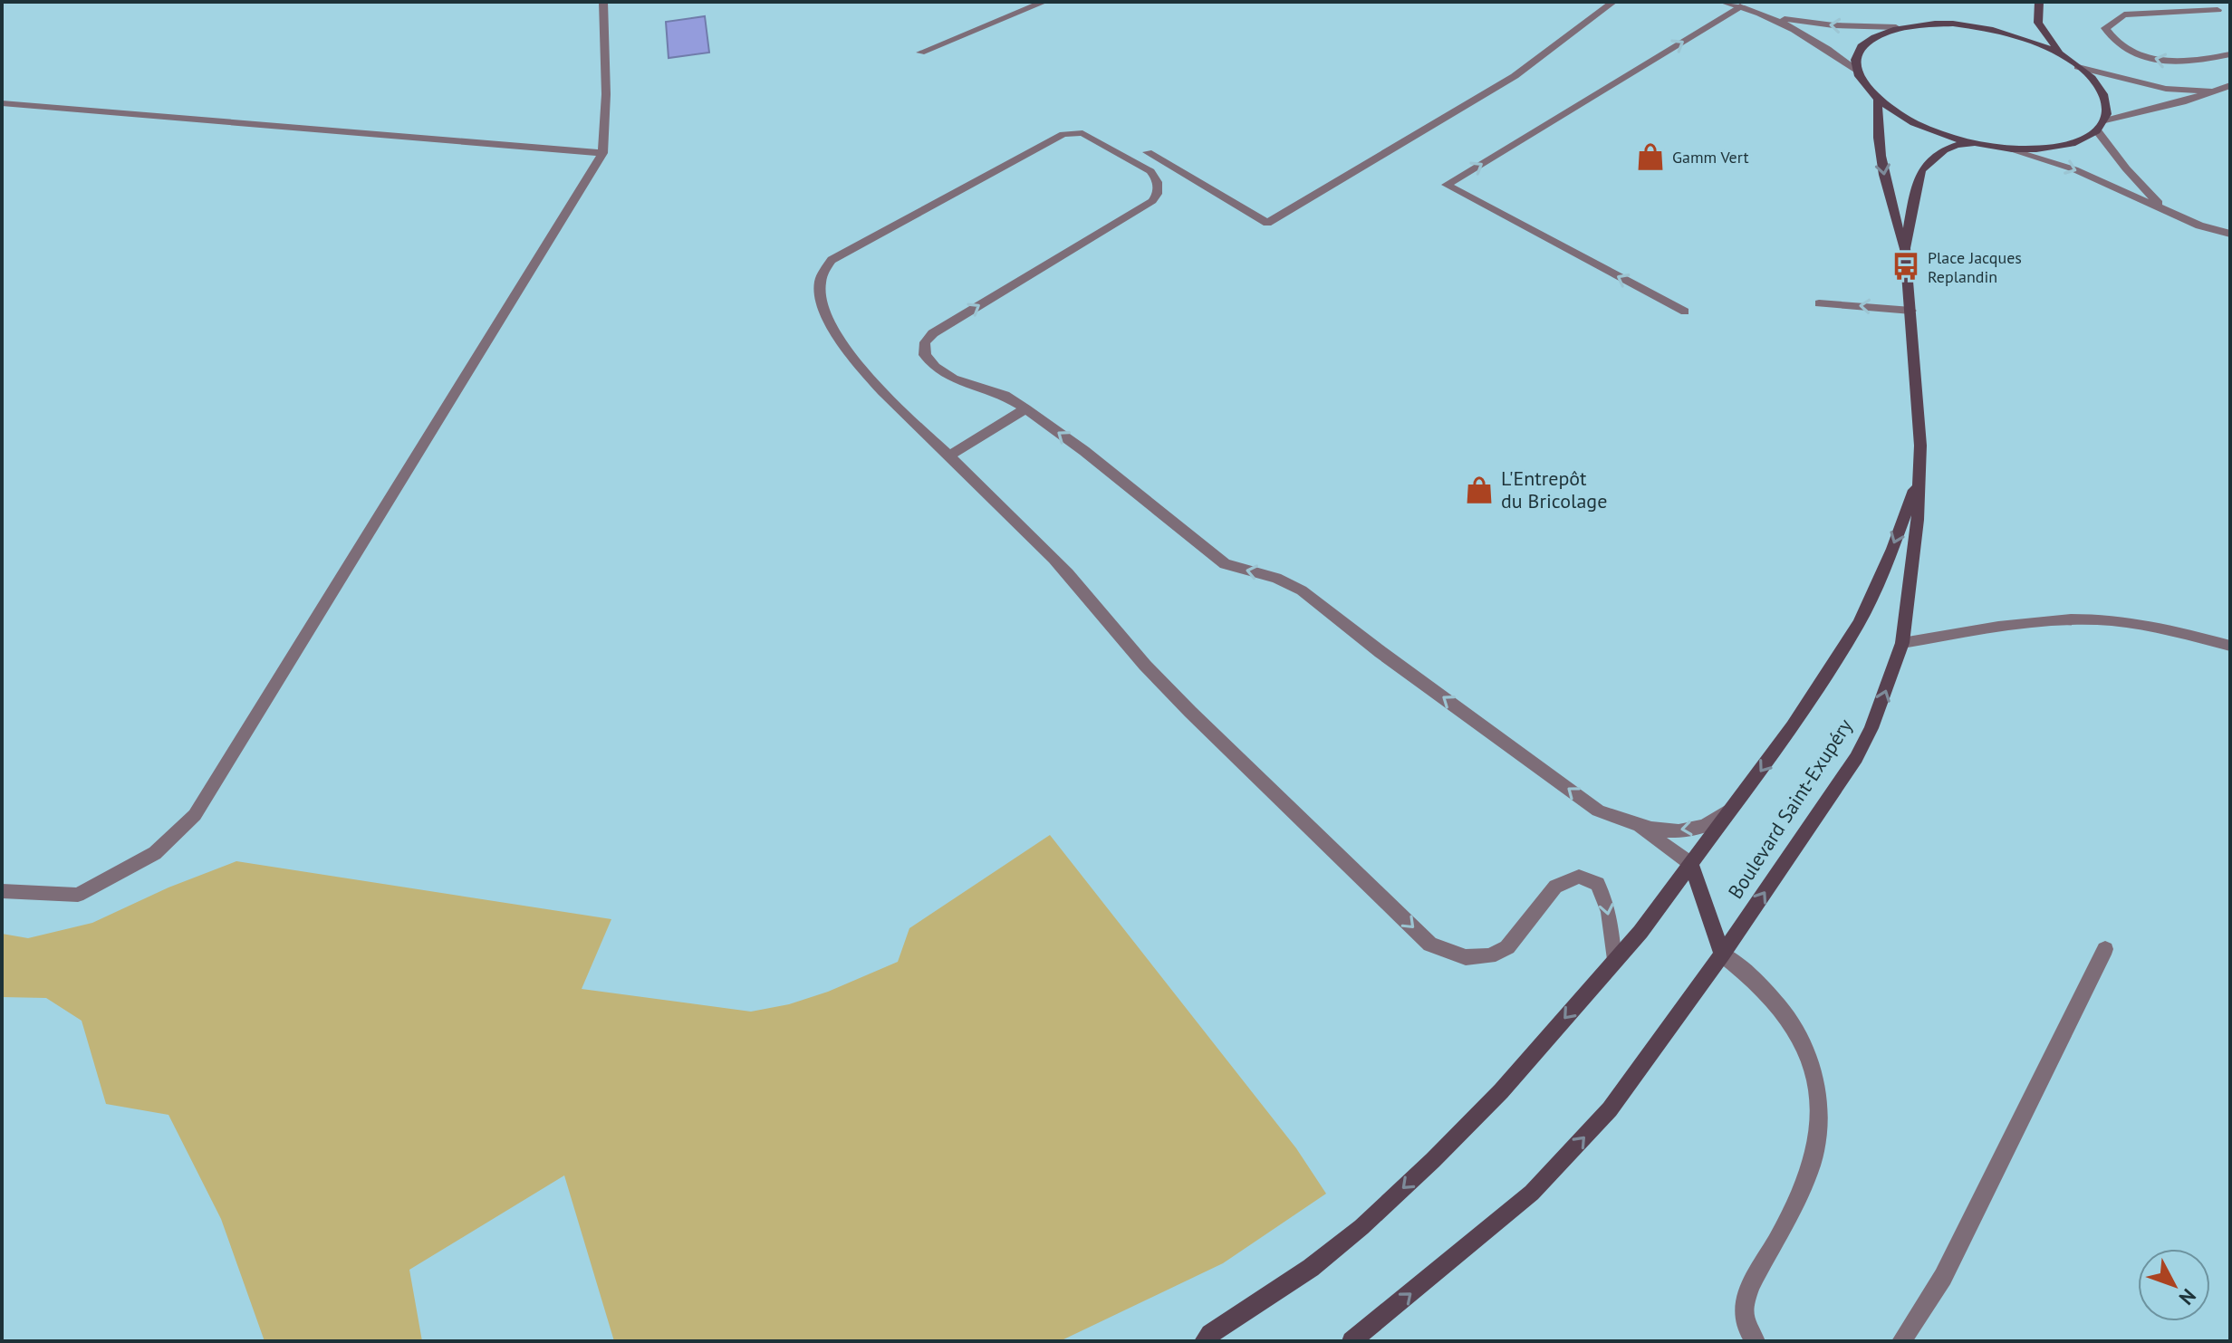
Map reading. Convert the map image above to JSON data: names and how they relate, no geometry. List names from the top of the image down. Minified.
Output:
{"streets":{"main road":["Boulevard Saint-Exupéry"]},"places":{"shop":["Gamm Vert","L'Entrepôt du Bricolage"],"bus stop":["Place Jacques Replandin"]},"north":"bottom right"}
